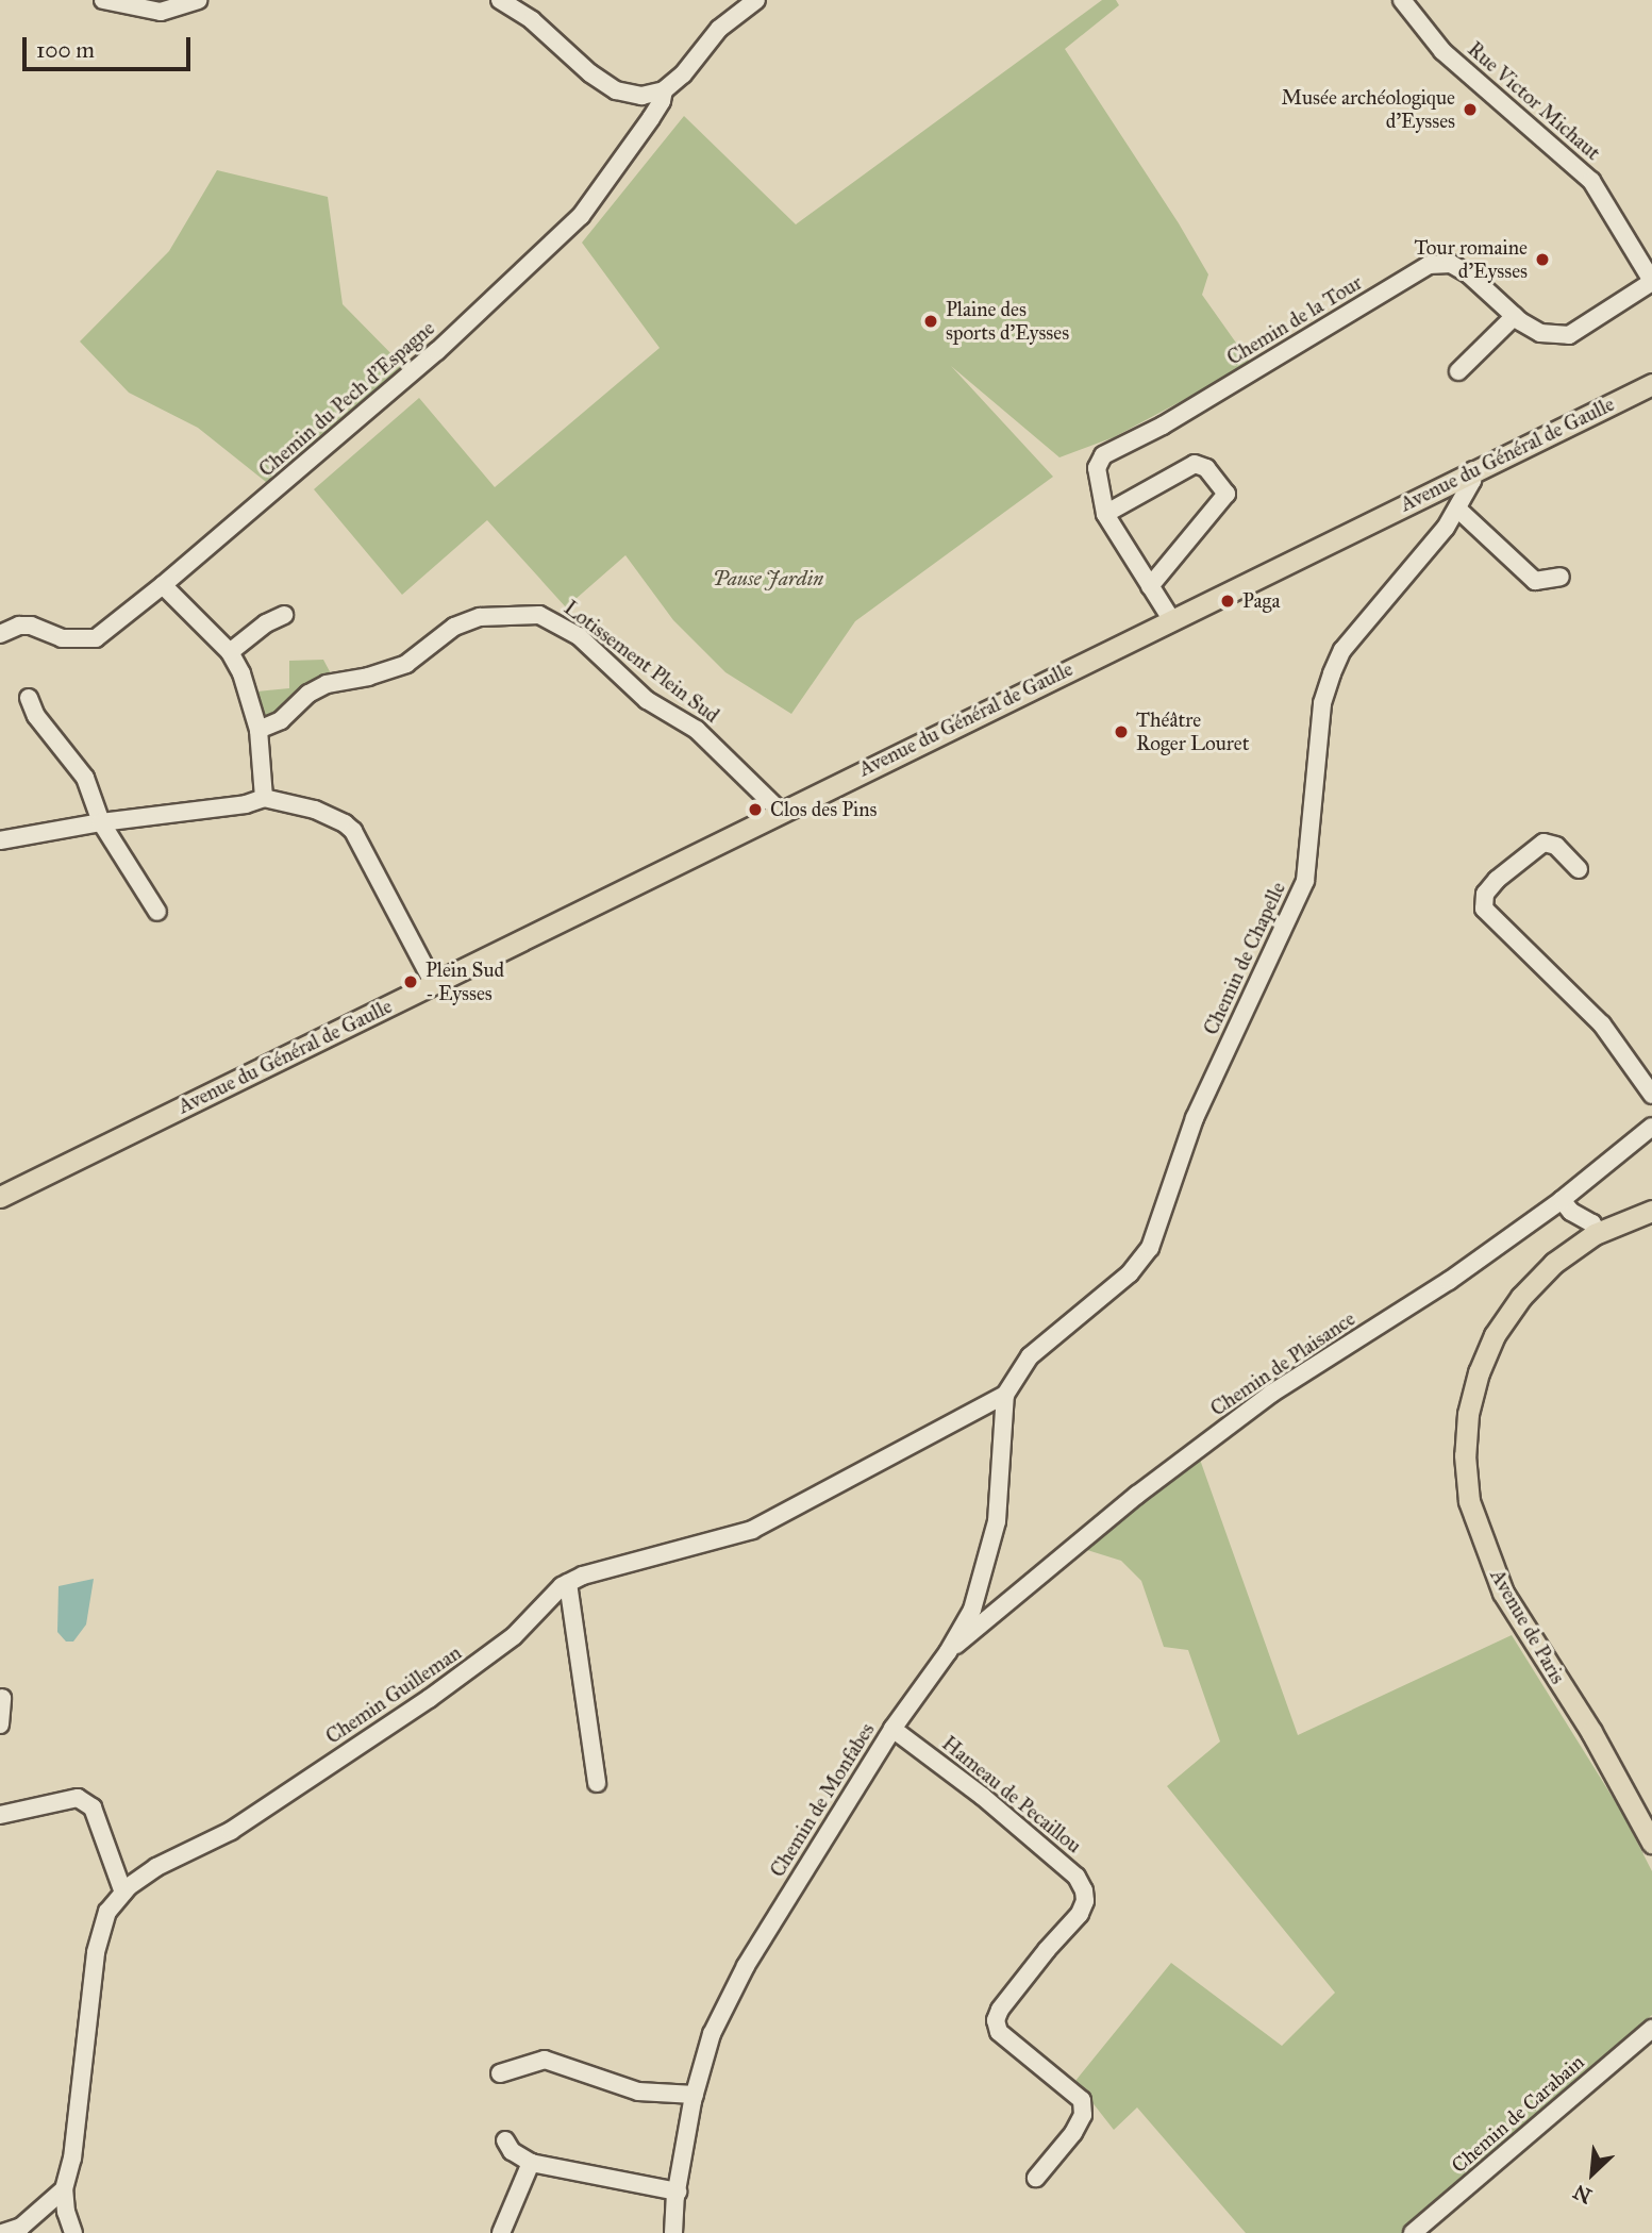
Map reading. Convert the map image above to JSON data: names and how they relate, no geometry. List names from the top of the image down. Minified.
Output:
{"streets":{"main road":["Avenue du Général de Gaulle","Avenue de Paris"],"street":["Rue Victor Michaut","Chemin de la Tour","Chemin du Pech d'Espagne","Lotissement Plein Sud","Chemin de Chapelle","Chemin de Plaisance","Chemin Guilleman","Hameau de Pecaillou","Chemin de Monfabes","Chemin de Carabain"]},"crossings":[["Rue Victor Michaut","Chemin de la Tour"],["Avenue du Général de Gaulle","Lotissement Plein Sud"],["Avenue du Général de Gaulle","Chemin de Chapelle"],["Chemin de Chapelle","Chemin Guilleman"],["Chemin de Chapelle","Chemin de Monfabes"],["Chemin de Plaisance","Chemin de Monfabes"],["Chemin Guilleman","Chemin de Monfabes"],["Hameau de Pecaillou","Chemin de Monfabes"]],"parks":["Pause Jardin"],"places":["Musée archéologique d'Eysses","Tour romaine d'Eysses","Plaine des sports d'Eysses","Paga","Théâtre Roger Louret","Clos des Pins","Plein Sud - Eysses"],"scale_bar":"100 m","north":"bottom left"}
